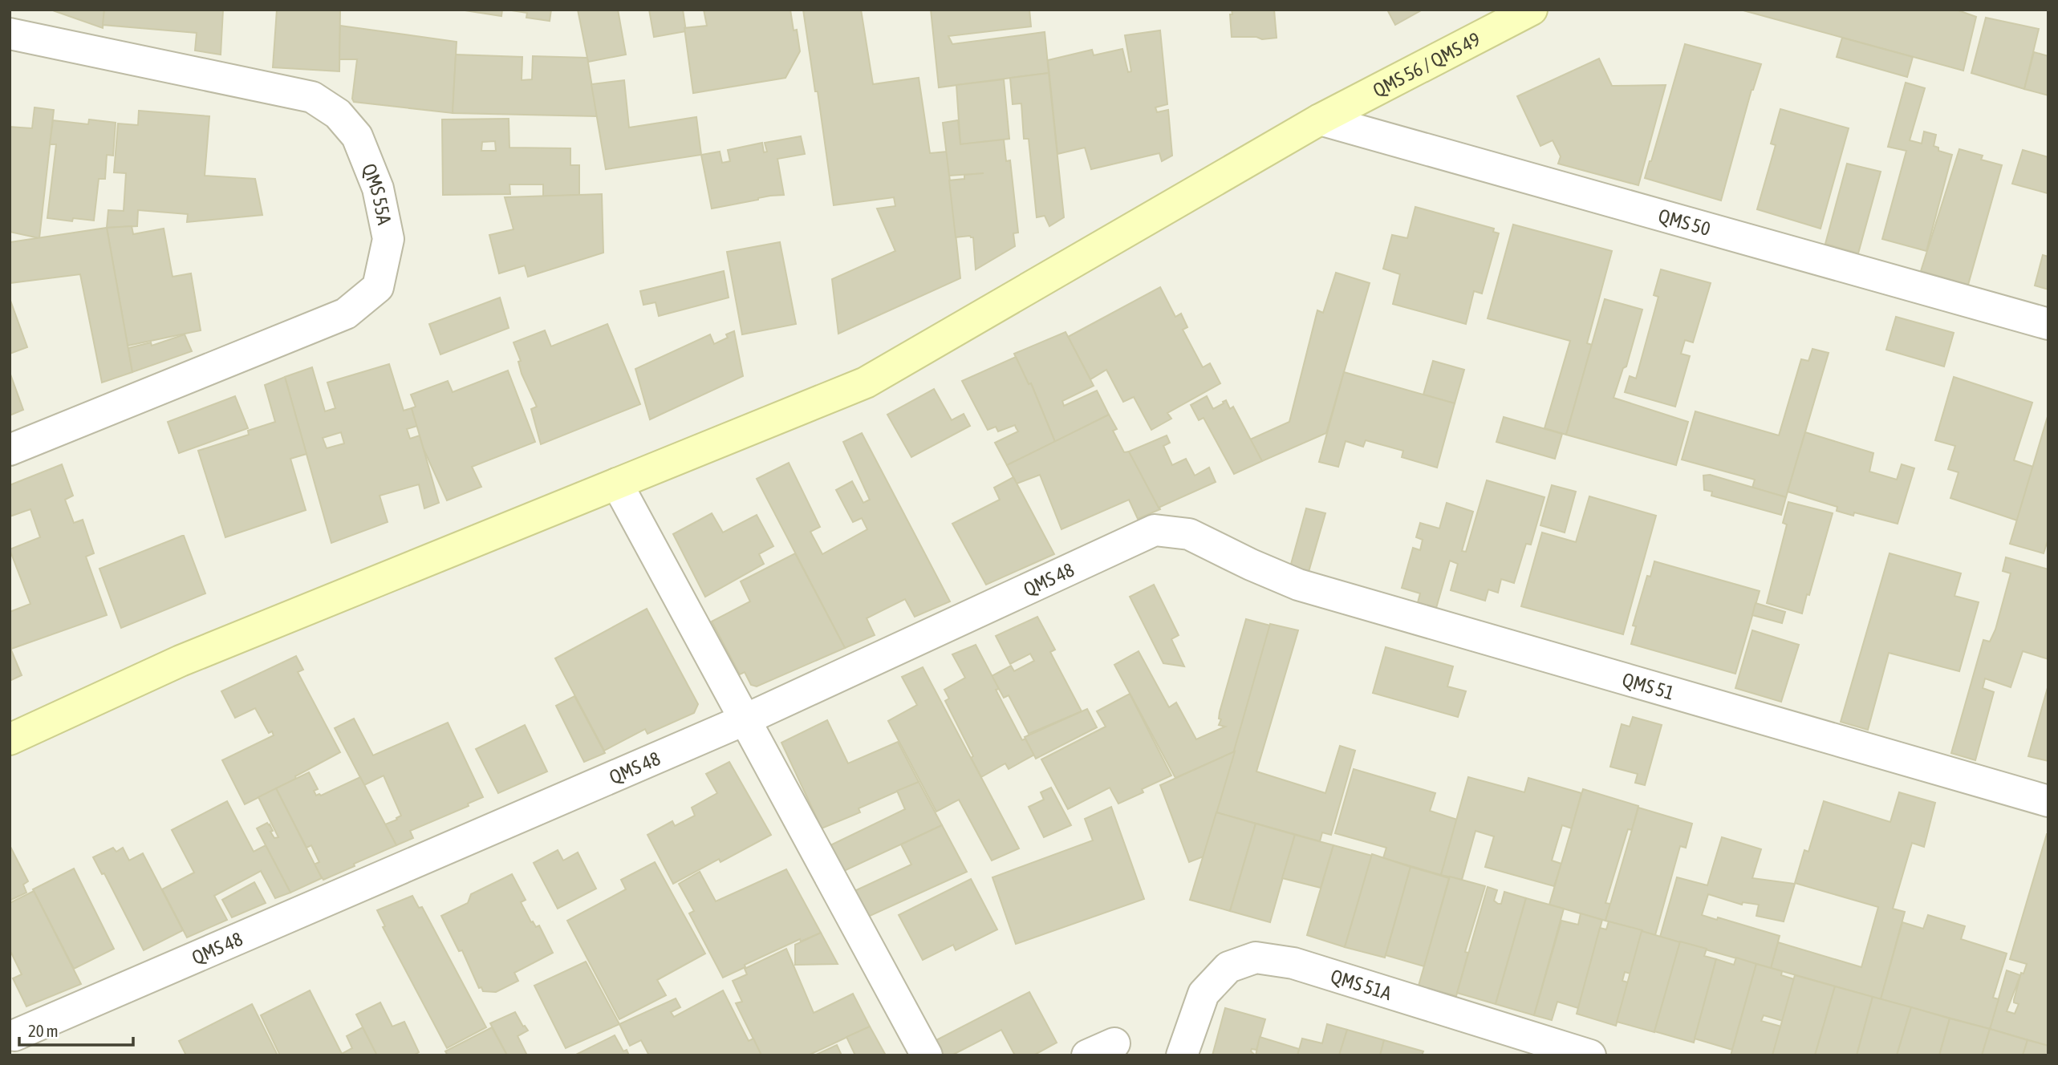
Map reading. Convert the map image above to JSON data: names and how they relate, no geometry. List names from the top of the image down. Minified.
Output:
{"streets":{"street":["QMS 56 / QMS 49","QMS 55A","QMS 50","QMS 48","QMS 51","QMS 51A"]},"crossings":[["QMS 56 / QMS 49","QMS 50"],["QMS 48","QMS 51"]],"scale_bar":"20 m"}
